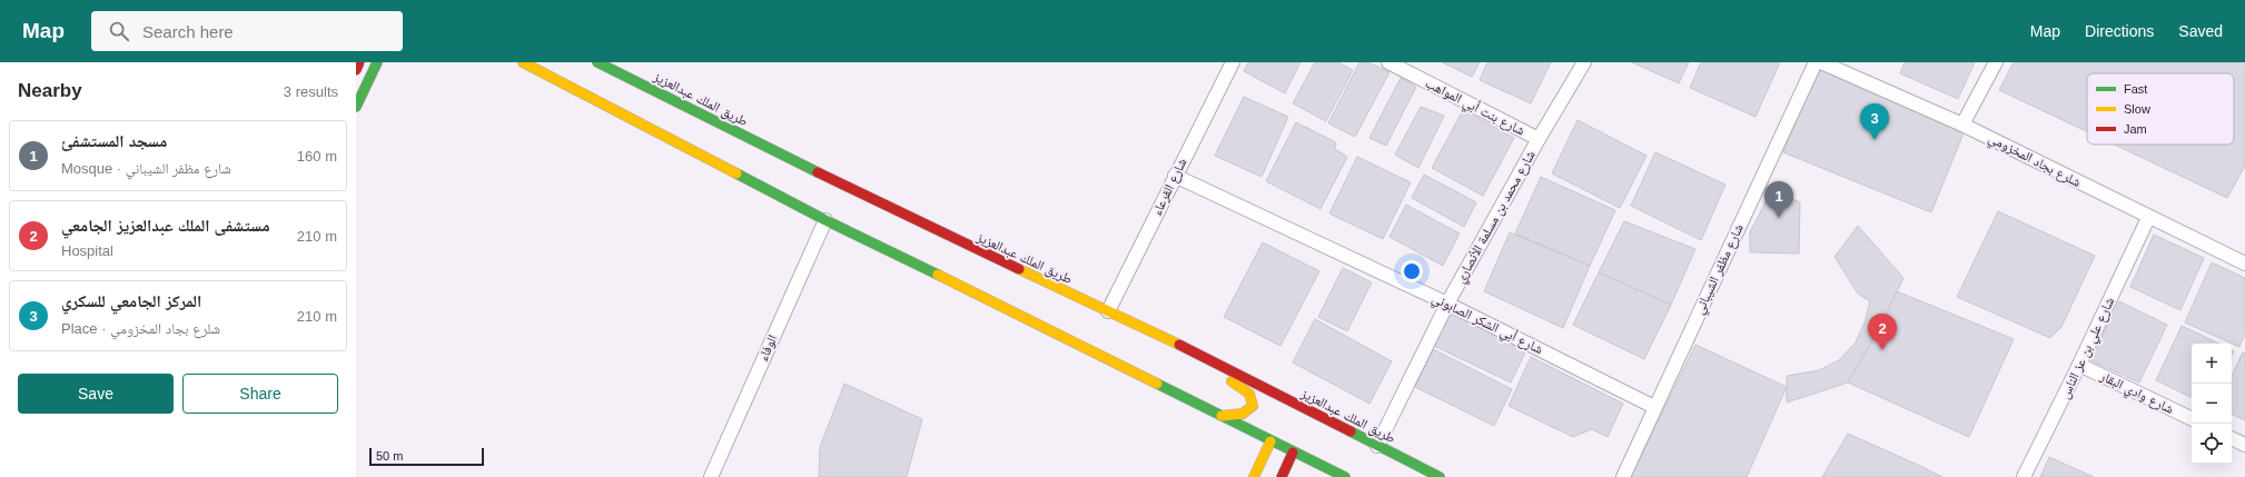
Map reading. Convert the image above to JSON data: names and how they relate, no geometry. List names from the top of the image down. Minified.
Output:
{"streets":{"main road":["طريق الملك عبدالعزيز"],"street":["شارع بنت أبي المواهب","شلرع بجاد المخزومي","شارع القرعاء","شارع محمد بن مسلمة الأنصاري","شارع مظفر الشيباني","شارع أبي الشكر الصابوني","الوفاء","شارع علي بن عز الناس","شارع وادي البقار"]},"crossings":[["طريق الملك عبدالعزيز","شارع القرعاء"],["طريق الملك عبدالعزيز","شارع محمد بن مسلمة الأنصاري"],["شارع بنت أبي المواهب","شارع محمد بن مسلمة الأنصاري"],["شلرع بجاد المخزومي","شارع علي بن عز الناس"],["شارع القرعاء","شارع أبي الشكر الصابوني"],["شارع محمد بن مسلمة الأنصاري","شارع أبي الشكر الصابوني"],["شارع مظفر الشيباني","شارع أبي الشكر الصابوني"],["شارع علي بن عز الناس","شارع وادي البقار"]],"legend":["Fast","Slow","Jam"],"scale_bar":"50 m","page":{"header":"Map","search":"Search here","nav":["Map","Directions","Saved"],"heading":["Nearby","3 results"],"pins":["3","1","2"],"list":[{"mark":"1","name":"مسجد المستشفئ","note":"Mosque · شارع مظفر الشيباني","value":"160 m"},{"mark":"2","name":"مستشفى الملك عبدالعزيز الجامعي","note":"Hospital","value":"210 m"},{"mark":"3","name":"المركز الجامعي للسكري","note":"Place · شلرع بجاد المخزومي","value":"210 m"}],"map_buttons":["+","−"],"buttons":["Save","Share"],"scale":"50 m"}}
